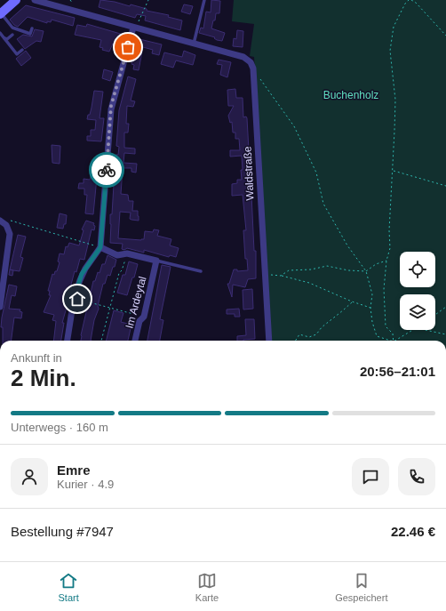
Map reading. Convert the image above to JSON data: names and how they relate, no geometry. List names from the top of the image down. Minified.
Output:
{"streets":{"street":["Waldstraße","Im Ardeytal"]},"parks":["Buchenholz"],"page":{"heading":["2 Min.","Ankunft in","20:56–21:01"],"panel":["Emre","Kurier · 4.9","Bestellung #7947","22.46 €"],"bar":"Unterwegs · 160 m","tabs":["Start","Karte","Gespeichert"]}}
